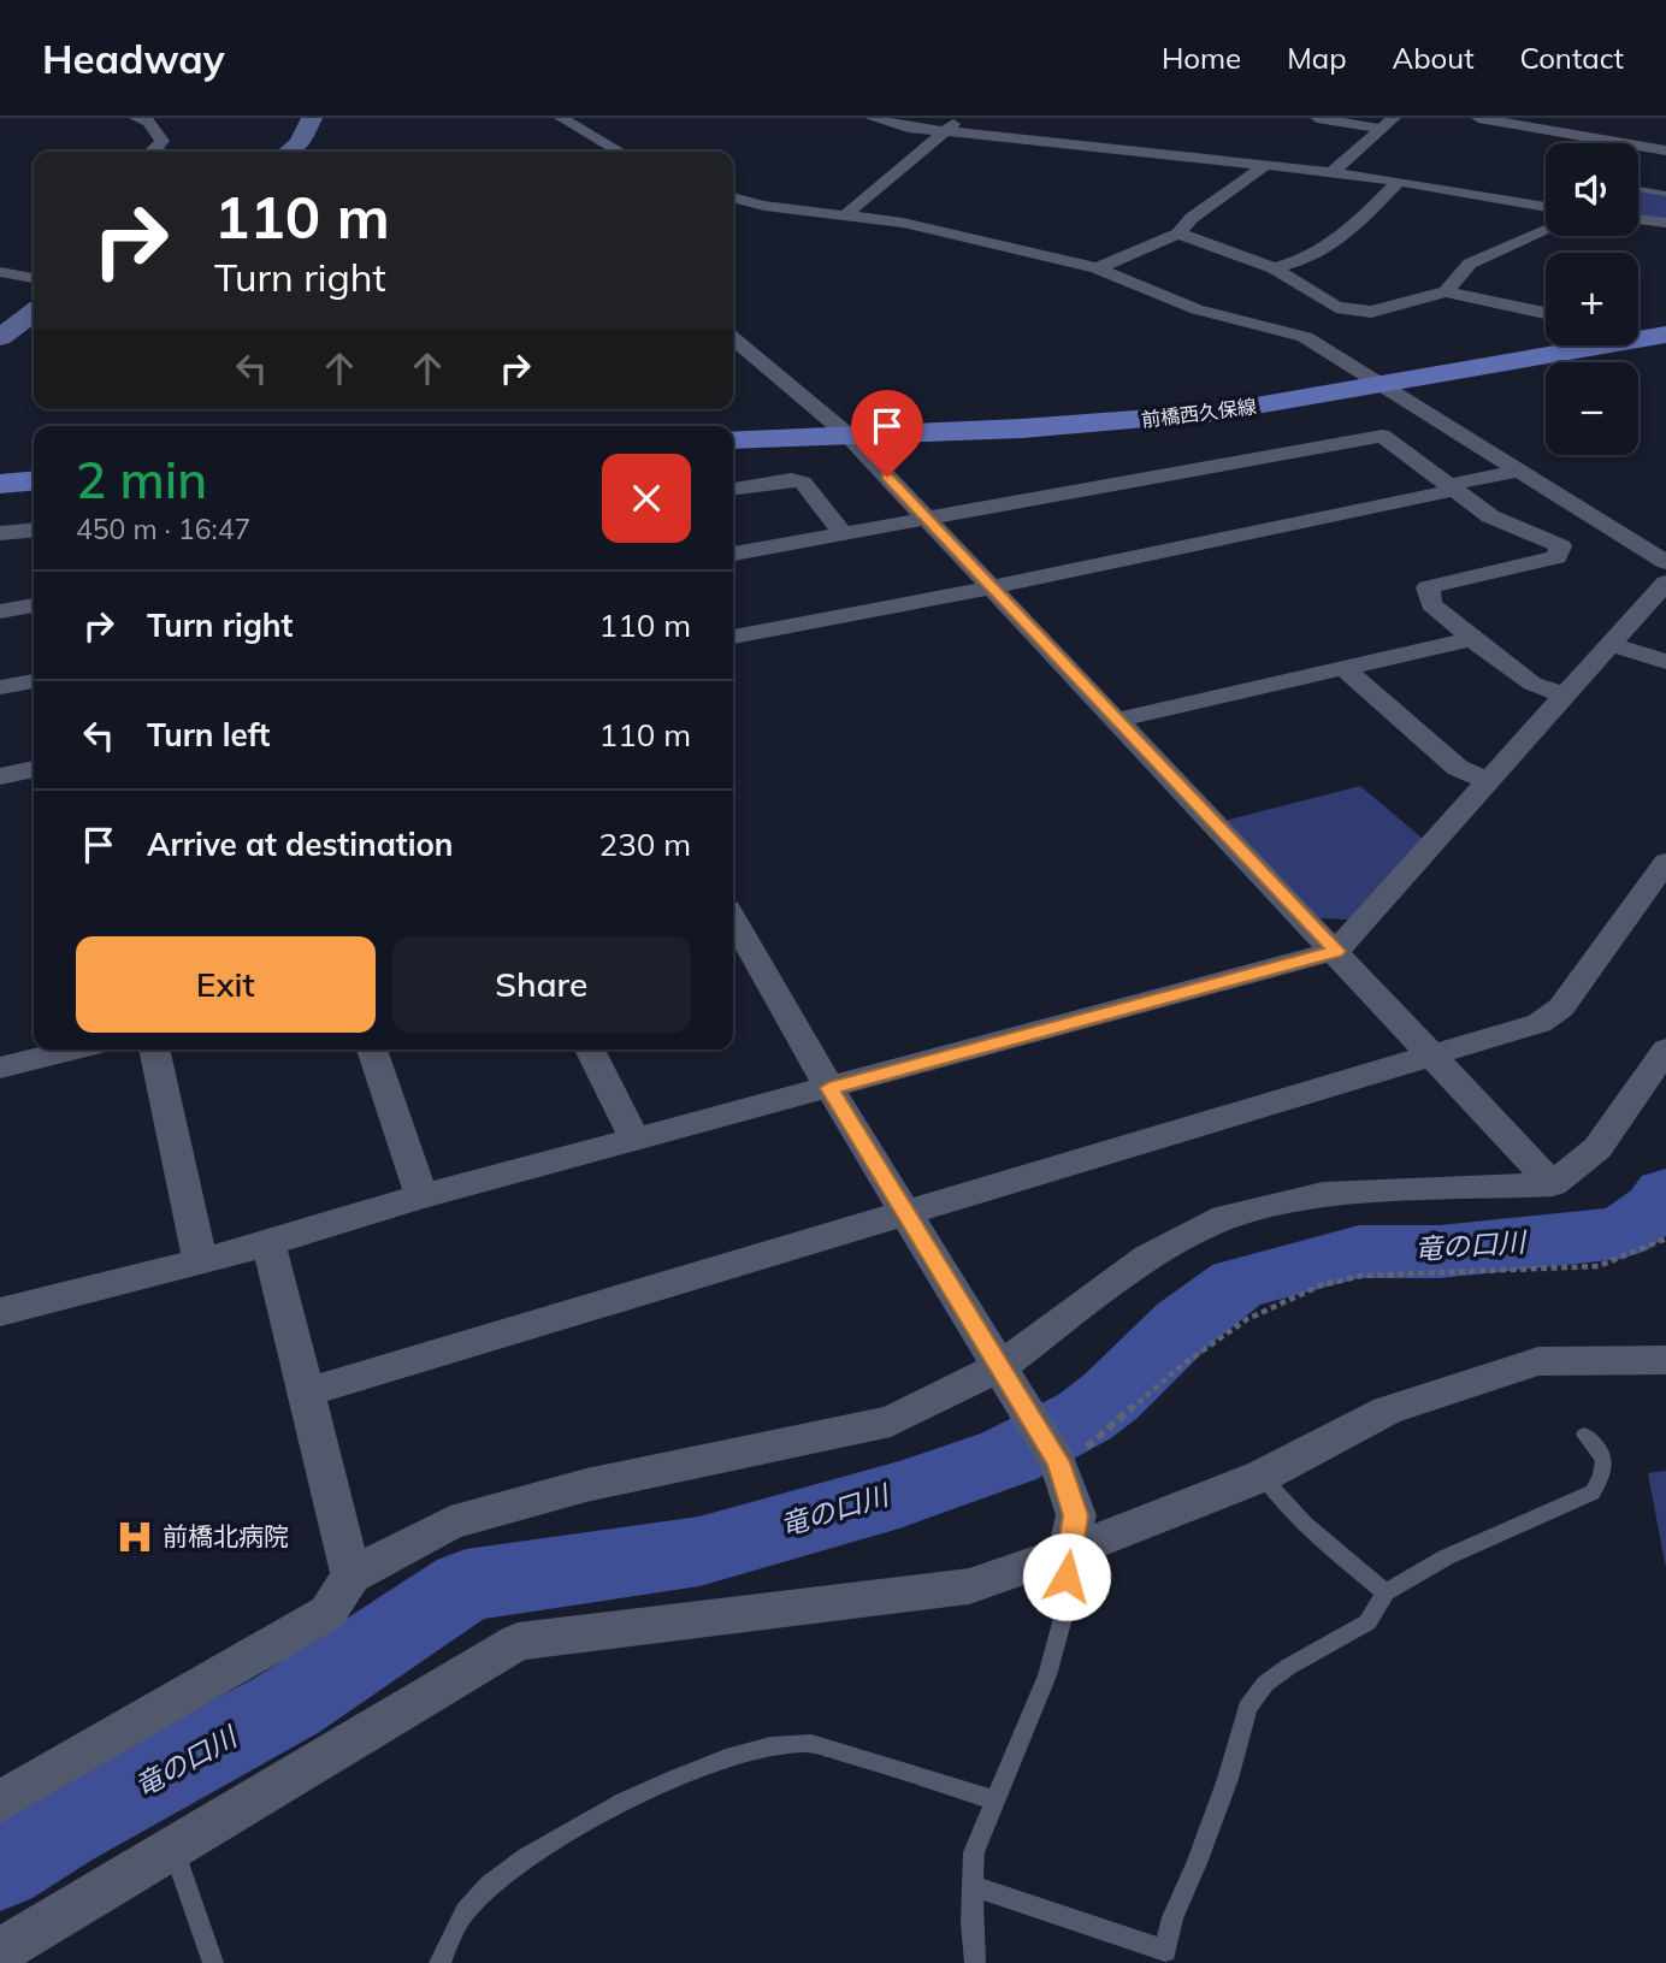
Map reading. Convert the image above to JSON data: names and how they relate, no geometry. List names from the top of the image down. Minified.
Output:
{"streets":{"main road":["前橋西久保線"]},"water":["竜の口川"],"places":{"hospital":["前橋北病院"]},"page":{"header":"Headway","nav":["Home","Map","About","Contact"],"map_buttons":["+","−"],"turn":["110 m","Turn right"],"heading":["2 min","450 m · 16:47"],"list":[{"name":"Turn right","value":"110 m"},{"name":"Turn left","value":"110 m"},{"name":"Arrive at destination","value":"230 m"}],"buttons":["Exit","Share"]}}
